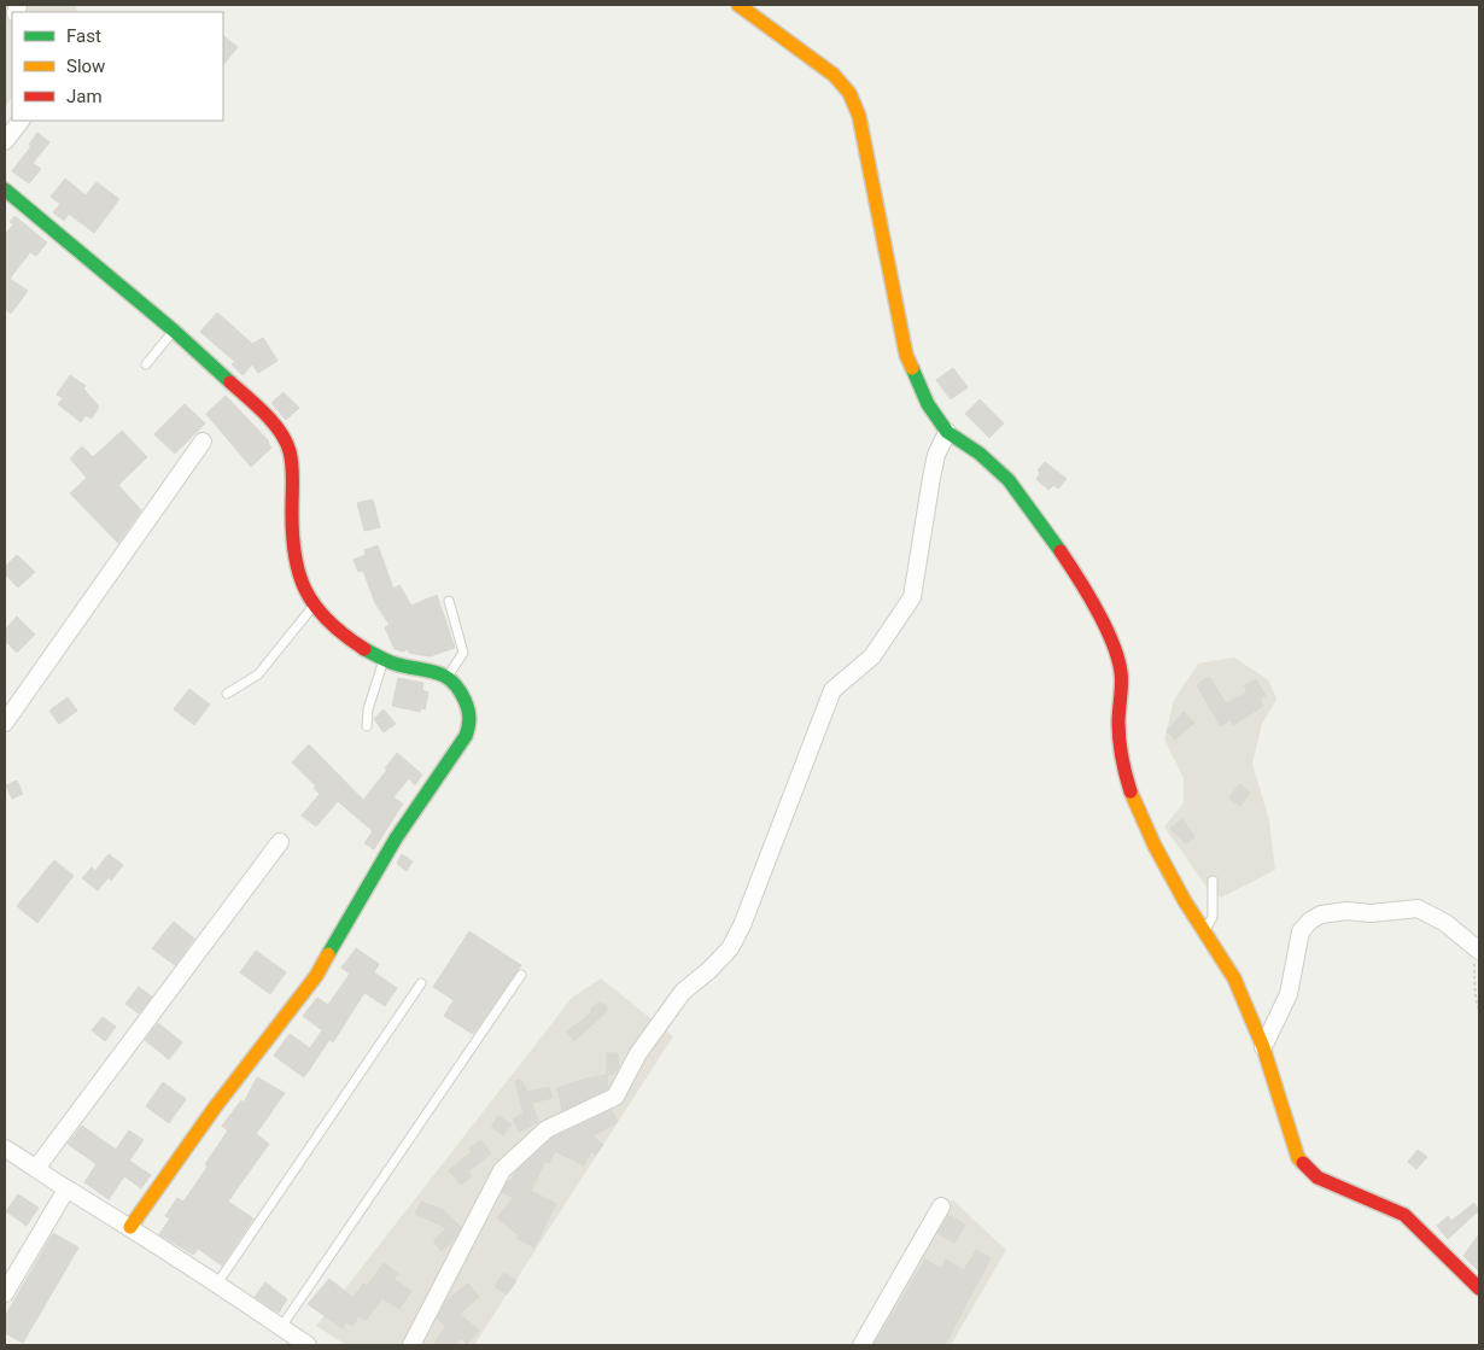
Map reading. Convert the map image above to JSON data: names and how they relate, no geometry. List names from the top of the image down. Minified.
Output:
{"legend":["Fast","Slow","Jam"]}
